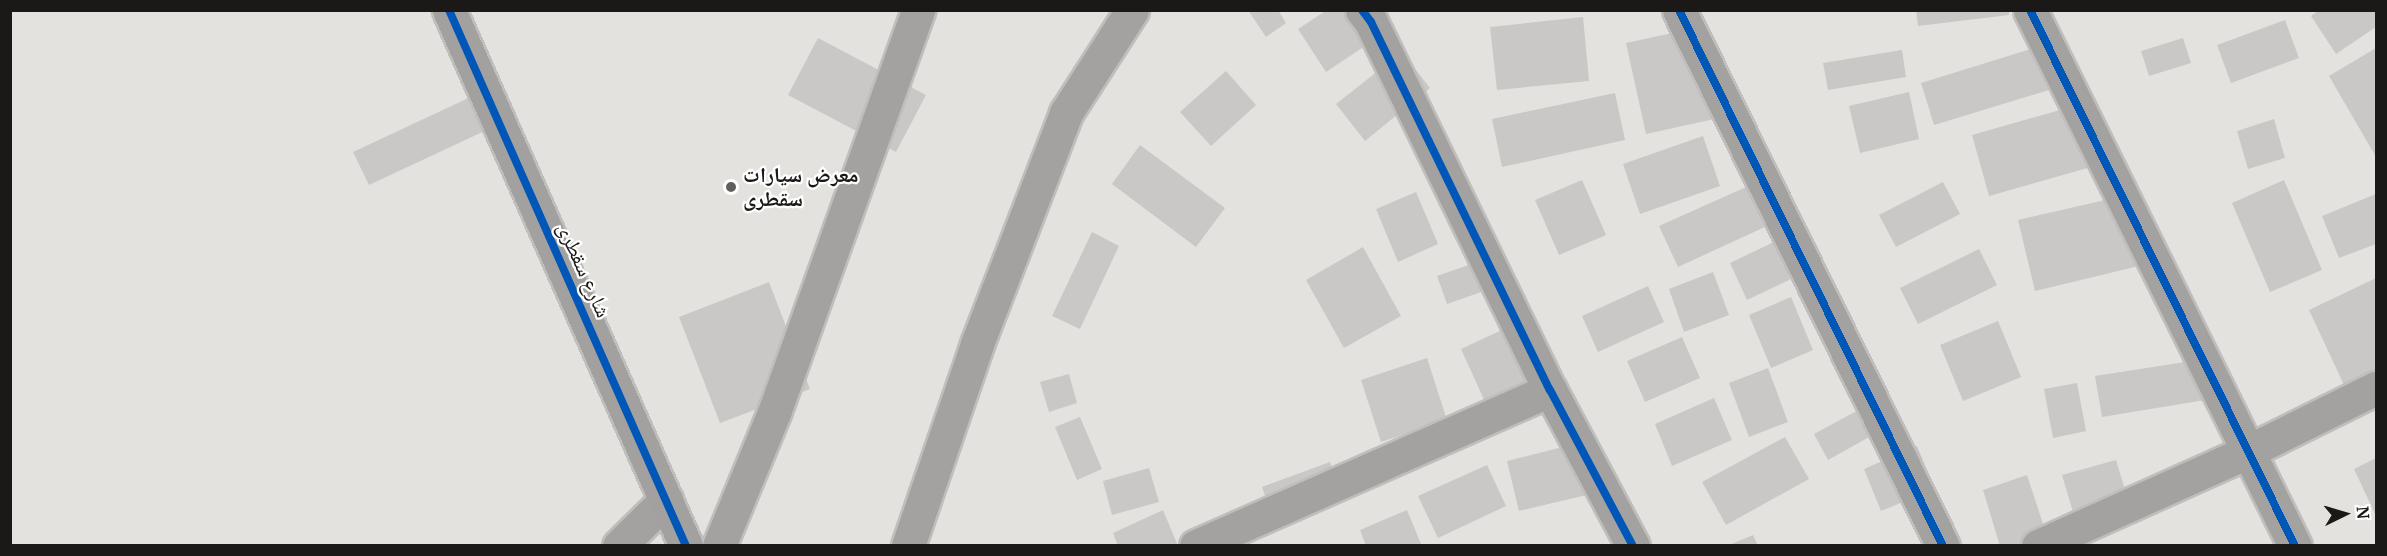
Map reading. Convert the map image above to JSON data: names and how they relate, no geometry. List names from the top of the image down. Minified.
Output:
{"streets":{"street":["شارع سقطرى"]},"places":["معرض سيارات سقطرى"],"north":"right"}
